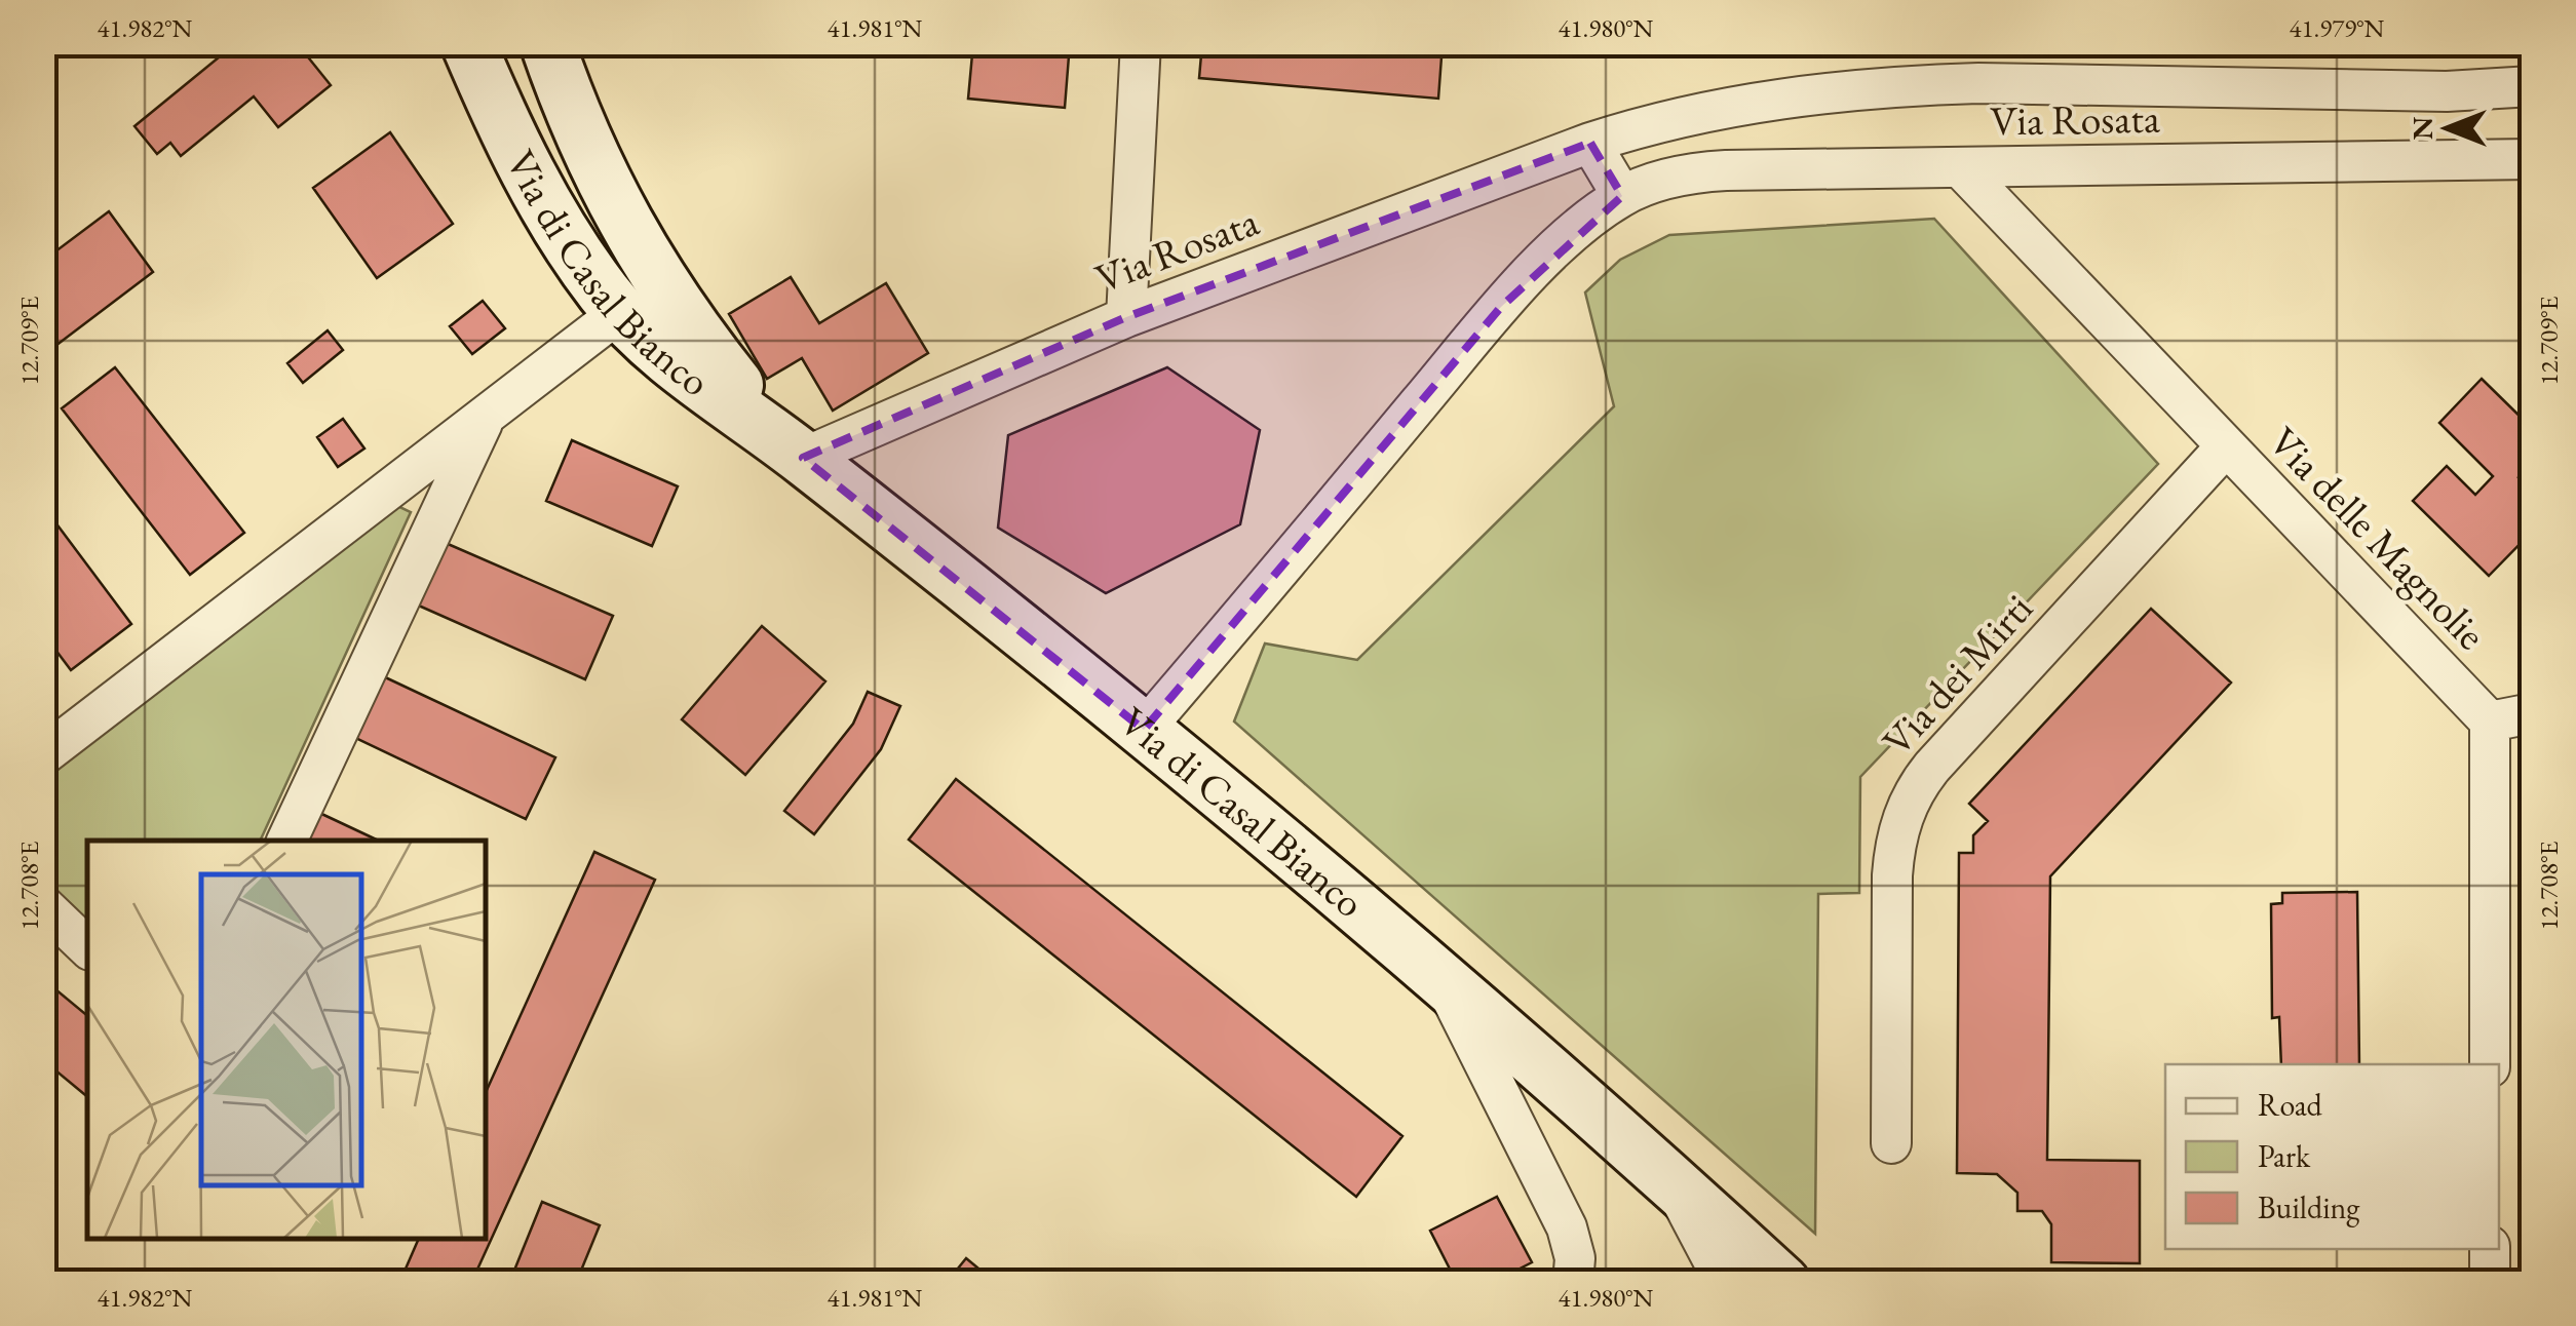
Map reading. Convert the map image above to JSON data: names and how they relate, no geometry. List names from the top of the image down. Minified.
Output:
{"streets":{"main road":["Via di Casal Bianco"],"street":["Via Rosata","Via delle Magnolie","Via dei Mirti"]},"crossings":[["Via Rosata","Via di Casal Bianco"],["Via Rosata","Via delle Magnolie"],["Via delle Magnolie","Via dei Mirti"]],"legend":["Road","Park","Building"],"north":"left","coordinates":["41.982°N","41.981°N","41.980°N","41.979°N","12.709°E","12.708°E"]}
